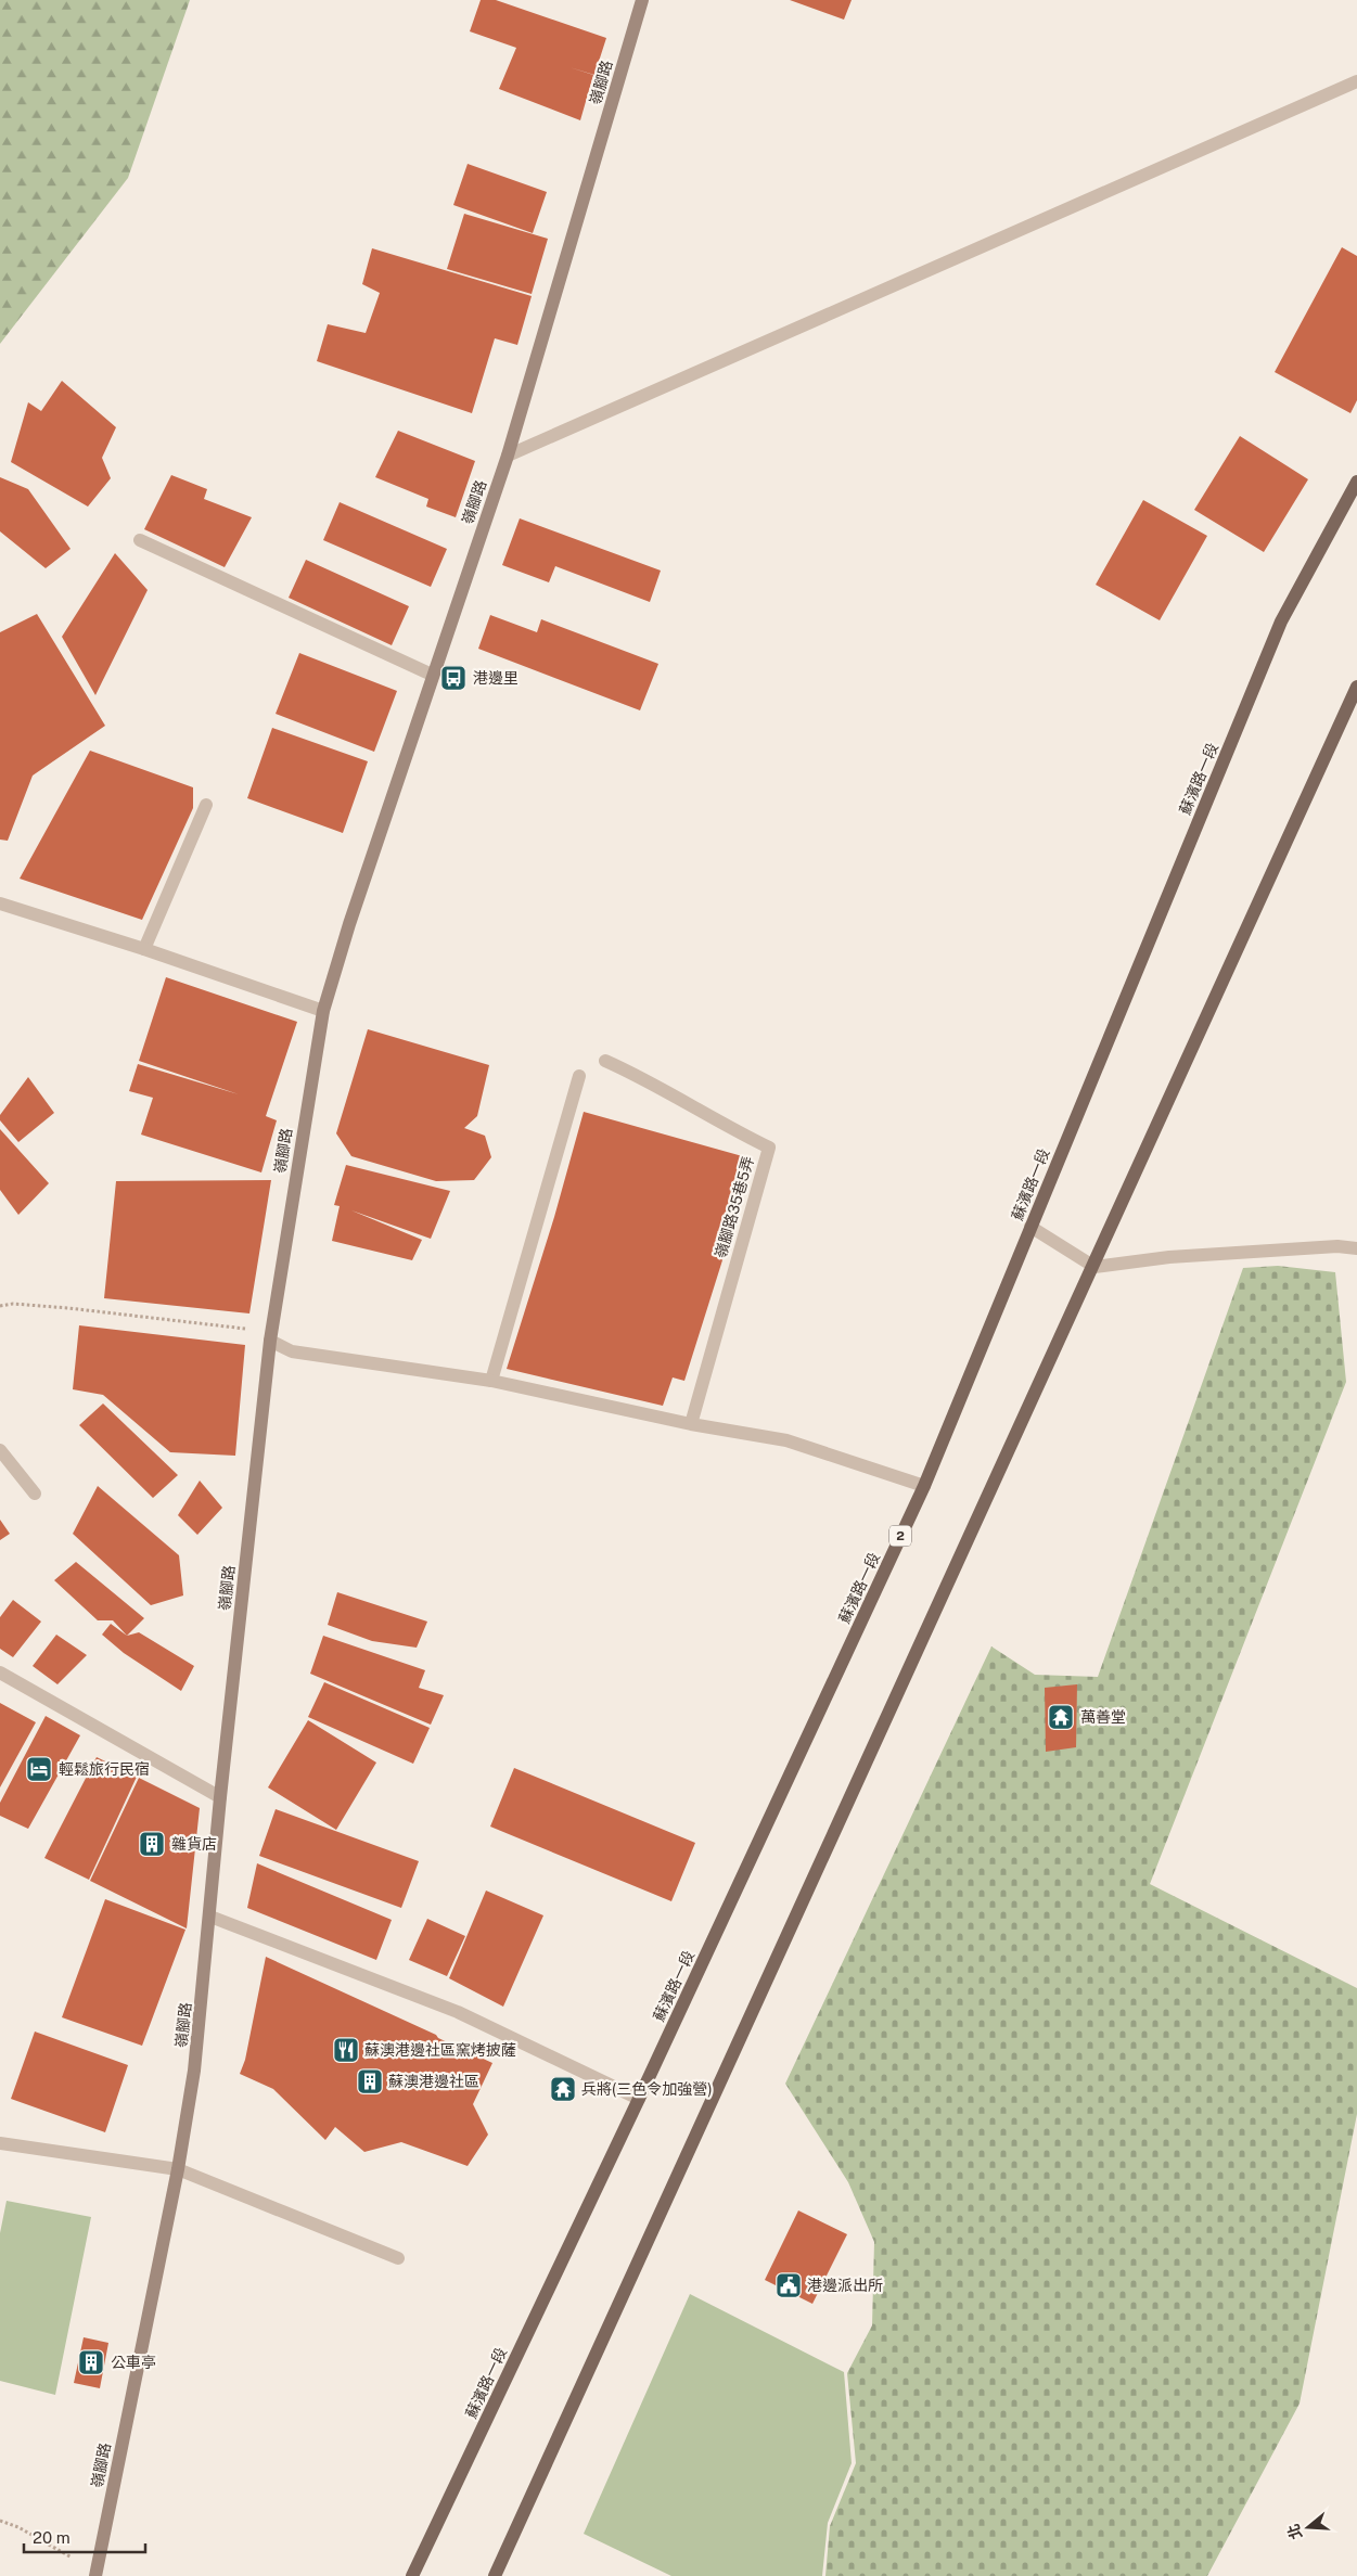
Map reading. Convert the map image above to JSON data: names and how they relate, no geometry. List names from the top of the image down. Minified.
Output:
{"streets":{"main road":["蘇濱路一段","2"],"street":["嶺腳路","嶺腳路35巷5弄"]},"places":{"bus stop":["港邊里"],"temple":["萬善堂","兵將(三色令加強營)"],"hotel":["輕鬆旅行民宿"],"building":["雜貨店","蘇澳港邊社區","公車亭"],"restaurant":["蘇澳港邊社區窯烤披薩"],"public building":["港邊派出所"]},"scale_bar":"20 m","north":"left"}
